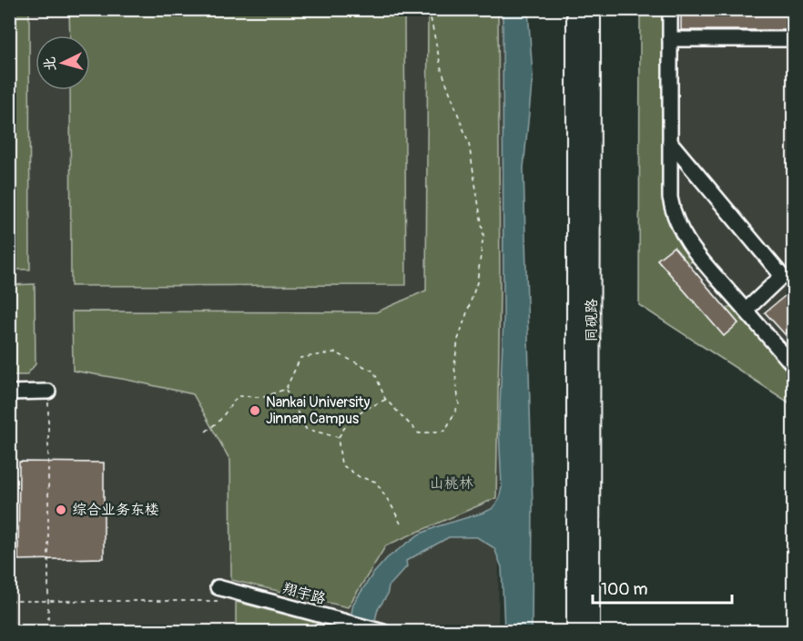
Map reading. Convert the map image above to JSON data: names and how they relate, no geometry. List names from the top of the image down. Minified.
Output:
{"streets":{"main road":["同砚路"],"street":["翔宇路"]},"parks":["山桃林"],"places":["Nankai University Jinnan Campus","综合业务东楼"],"scale_bar":"100 m","north":"left"}
